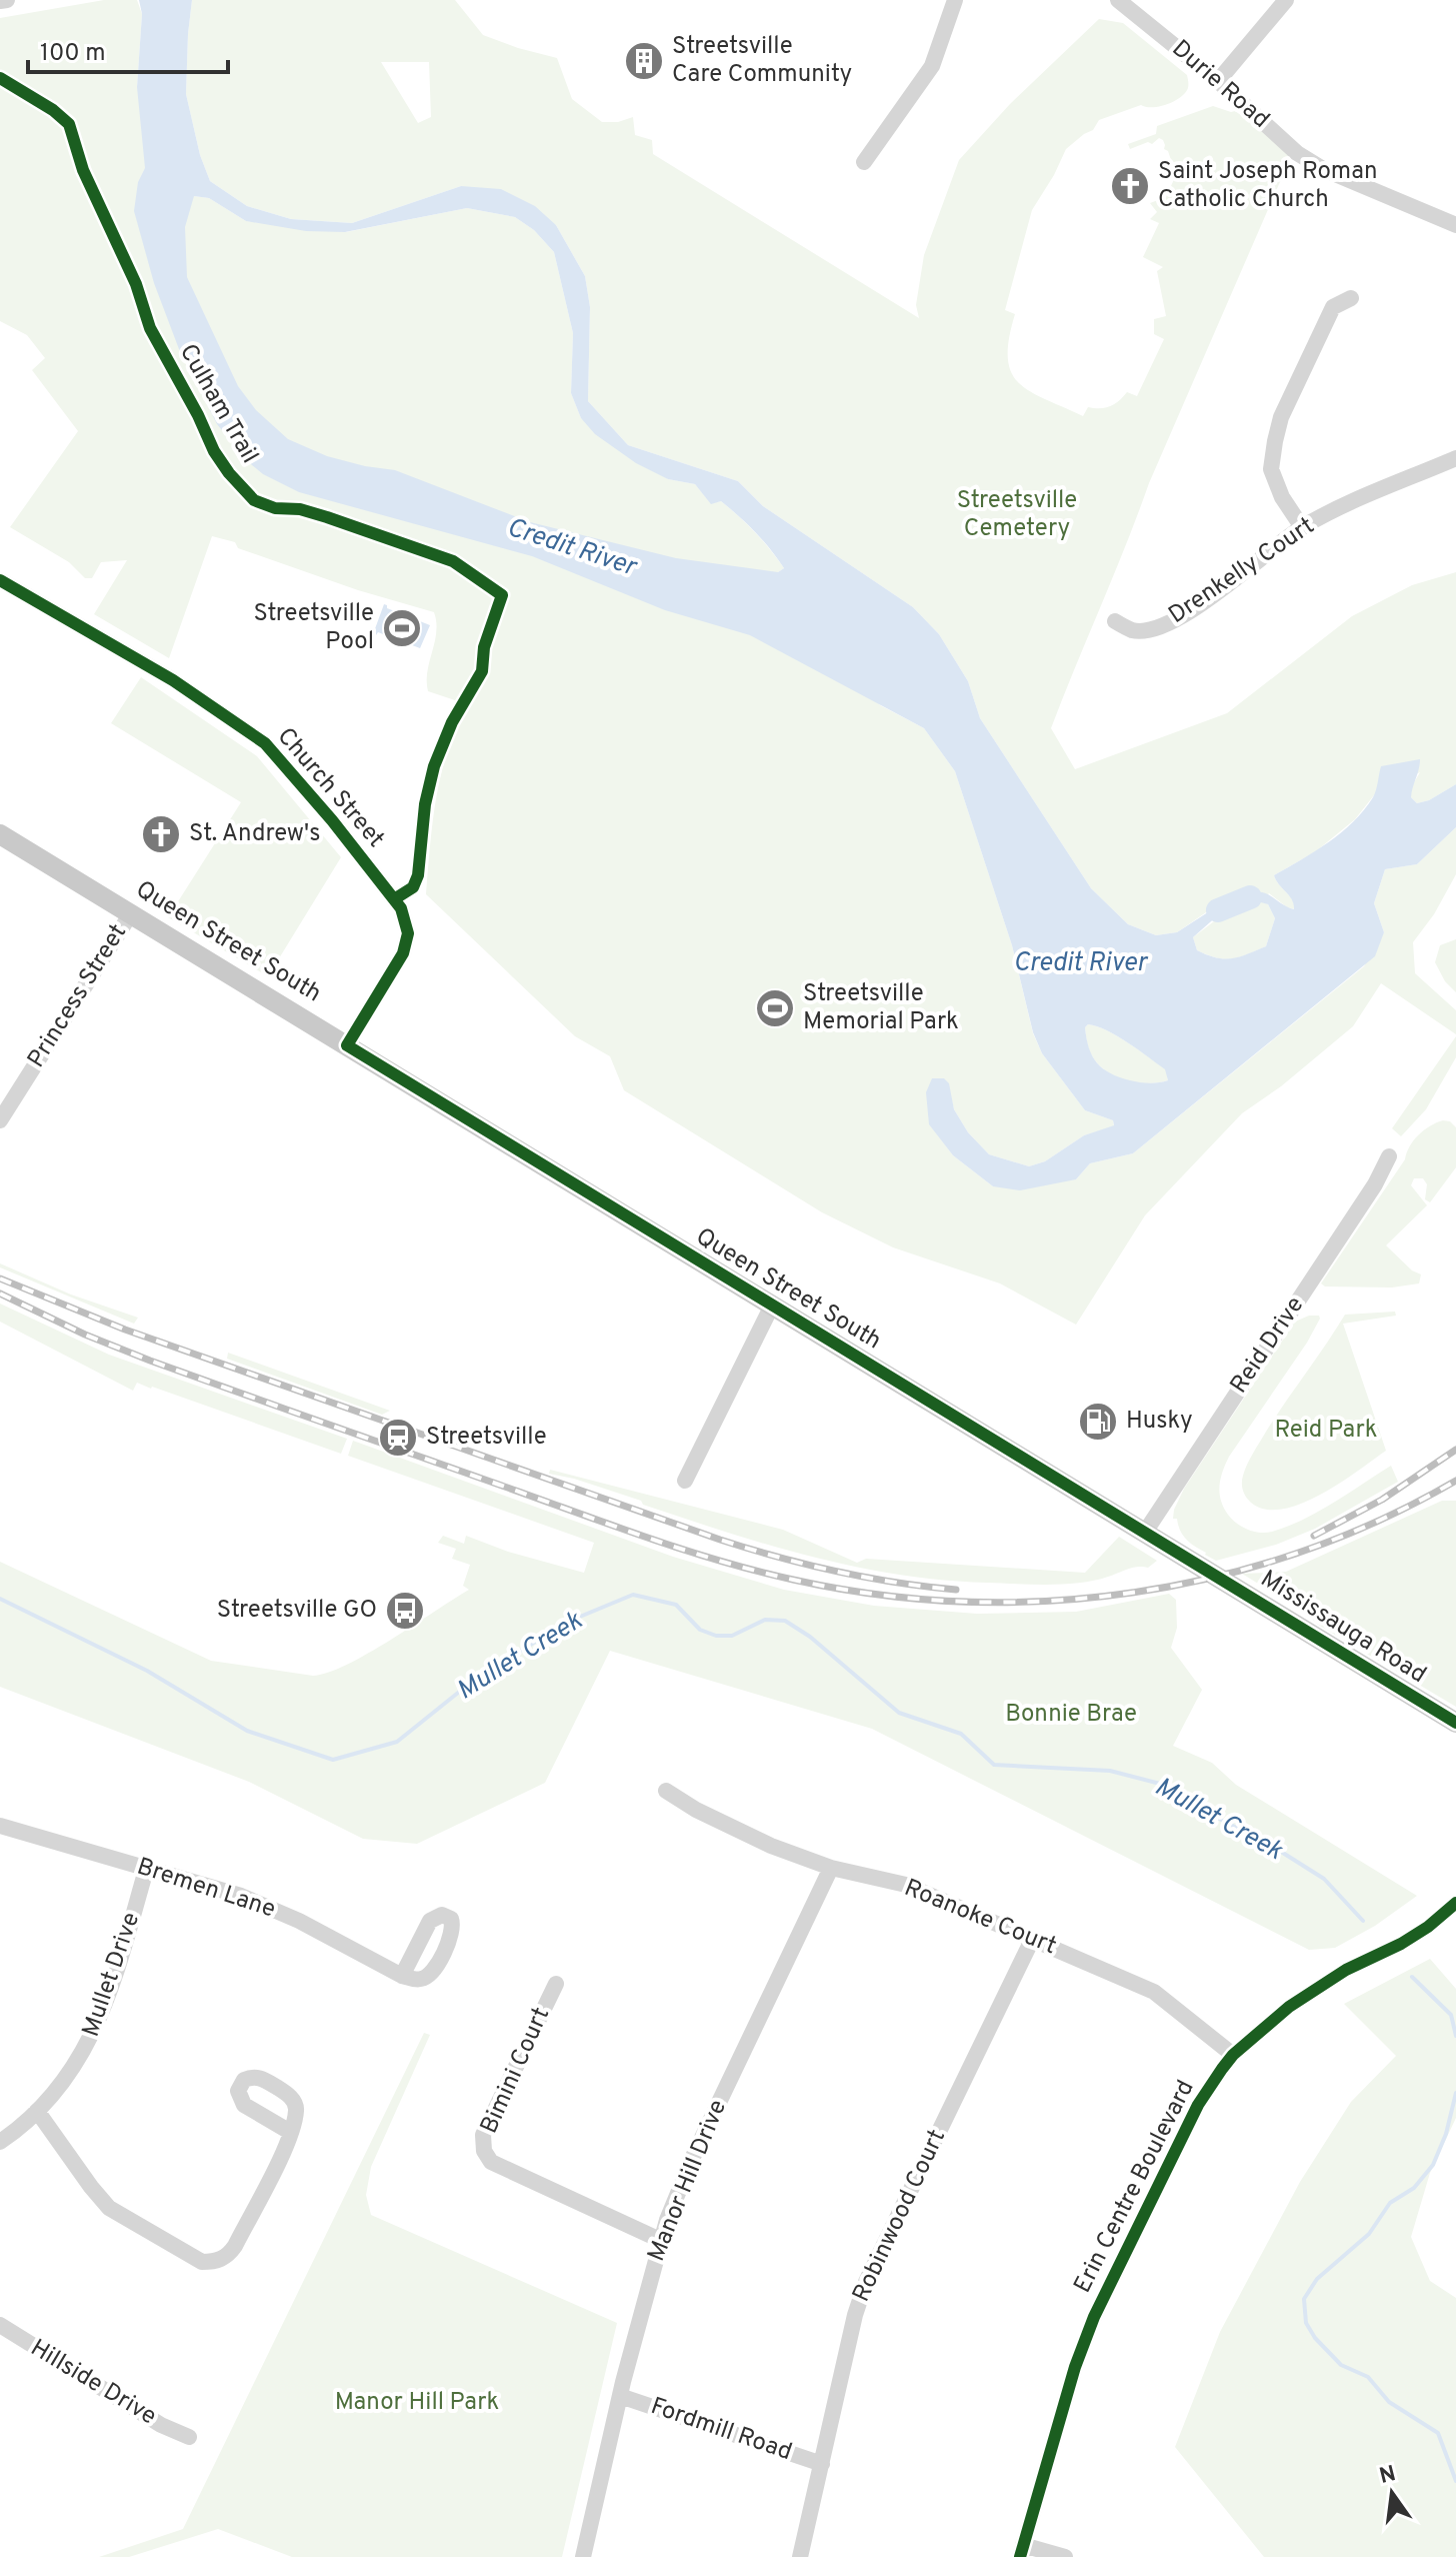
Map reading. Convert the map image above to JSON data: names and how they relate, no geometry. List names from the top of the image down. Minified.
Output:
{"streets":{"main road":["Queen Street South","Mississauga Road"],"street":["Durie Road","Drenkelly Court","Church Street","Princess Street","Reid Drive","Bremen Lane","Roanoke Court","Mullet Drive","Bimini Court","Manor Hill Drive","Erin Centre Boulevard","Robinwood Court","Hillside Drive","Fordmill Road"],"cycle path":["Culham Trail"]},"crossings":[["Church Street","Queen Street South"],["Queen Street South","Princess Street"],["Queen Street South","Reid Drive"],["Queen Street South","Mississauga Road"],["Bremen Lane","Mullet Drive"],["Roanoke Court","Manor Hill Drive"],["Roanoke Court","Erin Centre Boulevard"],["Roanoke Court","Robinwood Court"],["Bimini Court","Manor Hill Drive"],["Manor Hill Drive","Fordmill Road"],["Robinwood Court","Fordmill Road"]],"water":["Credit River","Mullet Creek"],"parks":["Streetsville Cemetery","Reid Park","Bonnie Brae","Manor Hill Park"],"places":{"building":["Streetsville Care Community"],"church":["Saint Joseph Roman Catholic Church","St. Andrew's"],"sports":["Streetsville Pool","Streetsville Memorial Park"],"fuel station":["Husky"],"station":["Streetsville"],"bus stop":["Streetsville GO"]},"scale_bar":"100 m","north":"top"}
